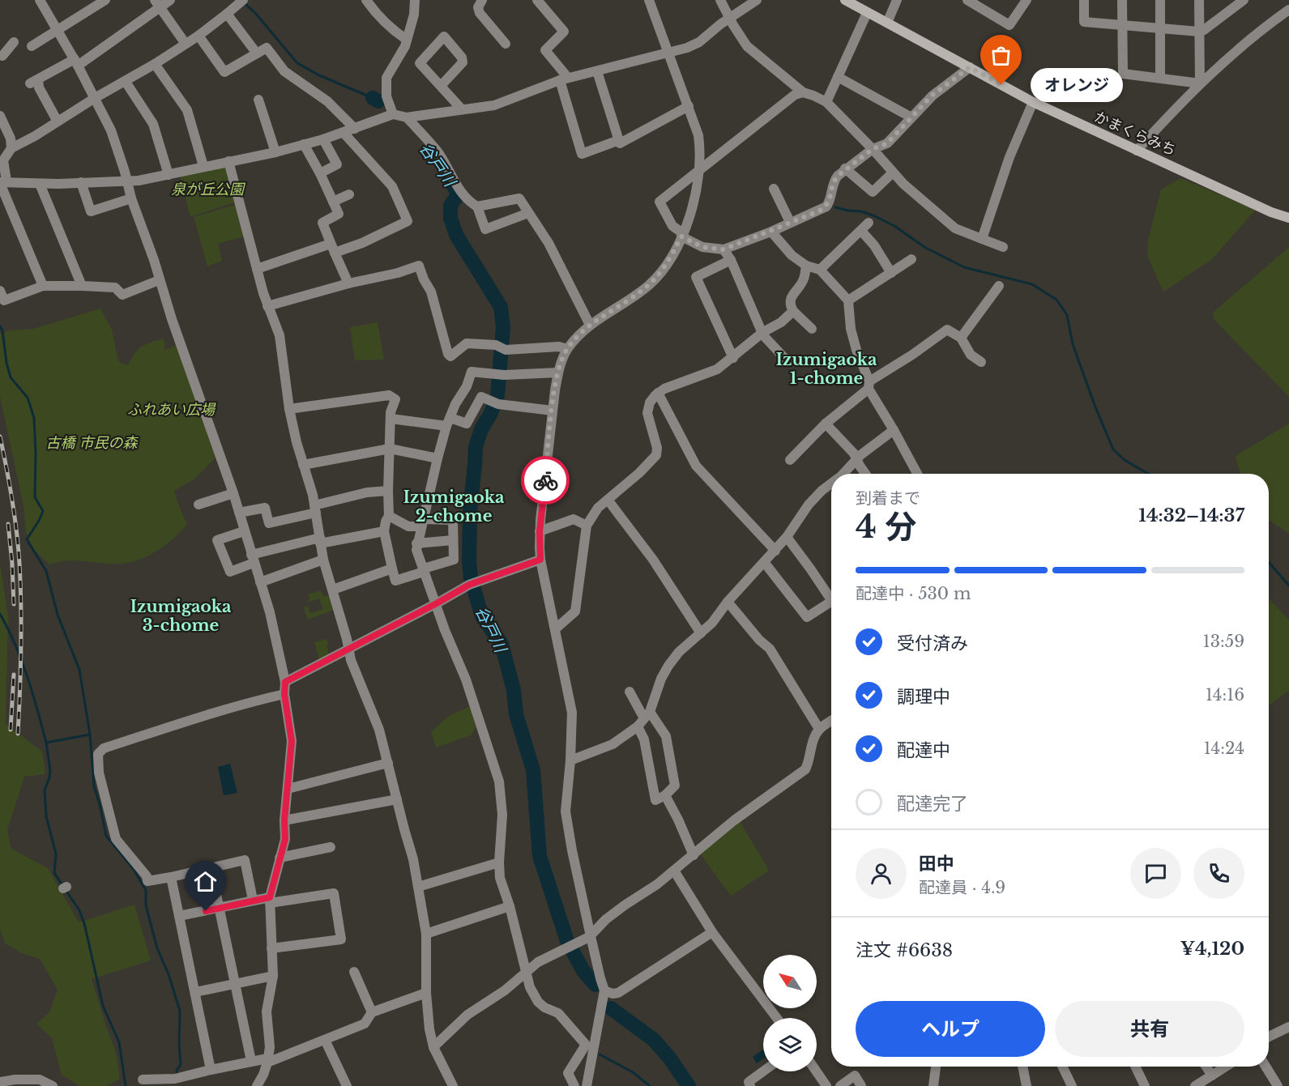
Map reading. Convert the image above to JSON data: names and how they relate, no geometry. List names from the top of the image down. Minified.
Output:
{"streets":{"main road":["かまくらみち"]},"districts":["Izumigaoka 1-chome","Izumigaoka 2-chome","Izumigaoka 3-chome"],"water":["谷戸川"],"parks":["泉が丘公園","ふれあい広場","古橋 市民の森"],"places":["オレンジ"],"north":"top left","page":{"bubble":"オレンジ","heading":["4 分","到着まで","14:32–14:37"],"panel":["田中","配達員 · 4.9","注文 #6638","¥4,120"],"bar":"配達中 · 530 m","list":[["受付済み","13:59"],["調理中","14:16"],["配達中","14:24"],"配達完了"],"buttons":["ヘルプ","共有"]}}
